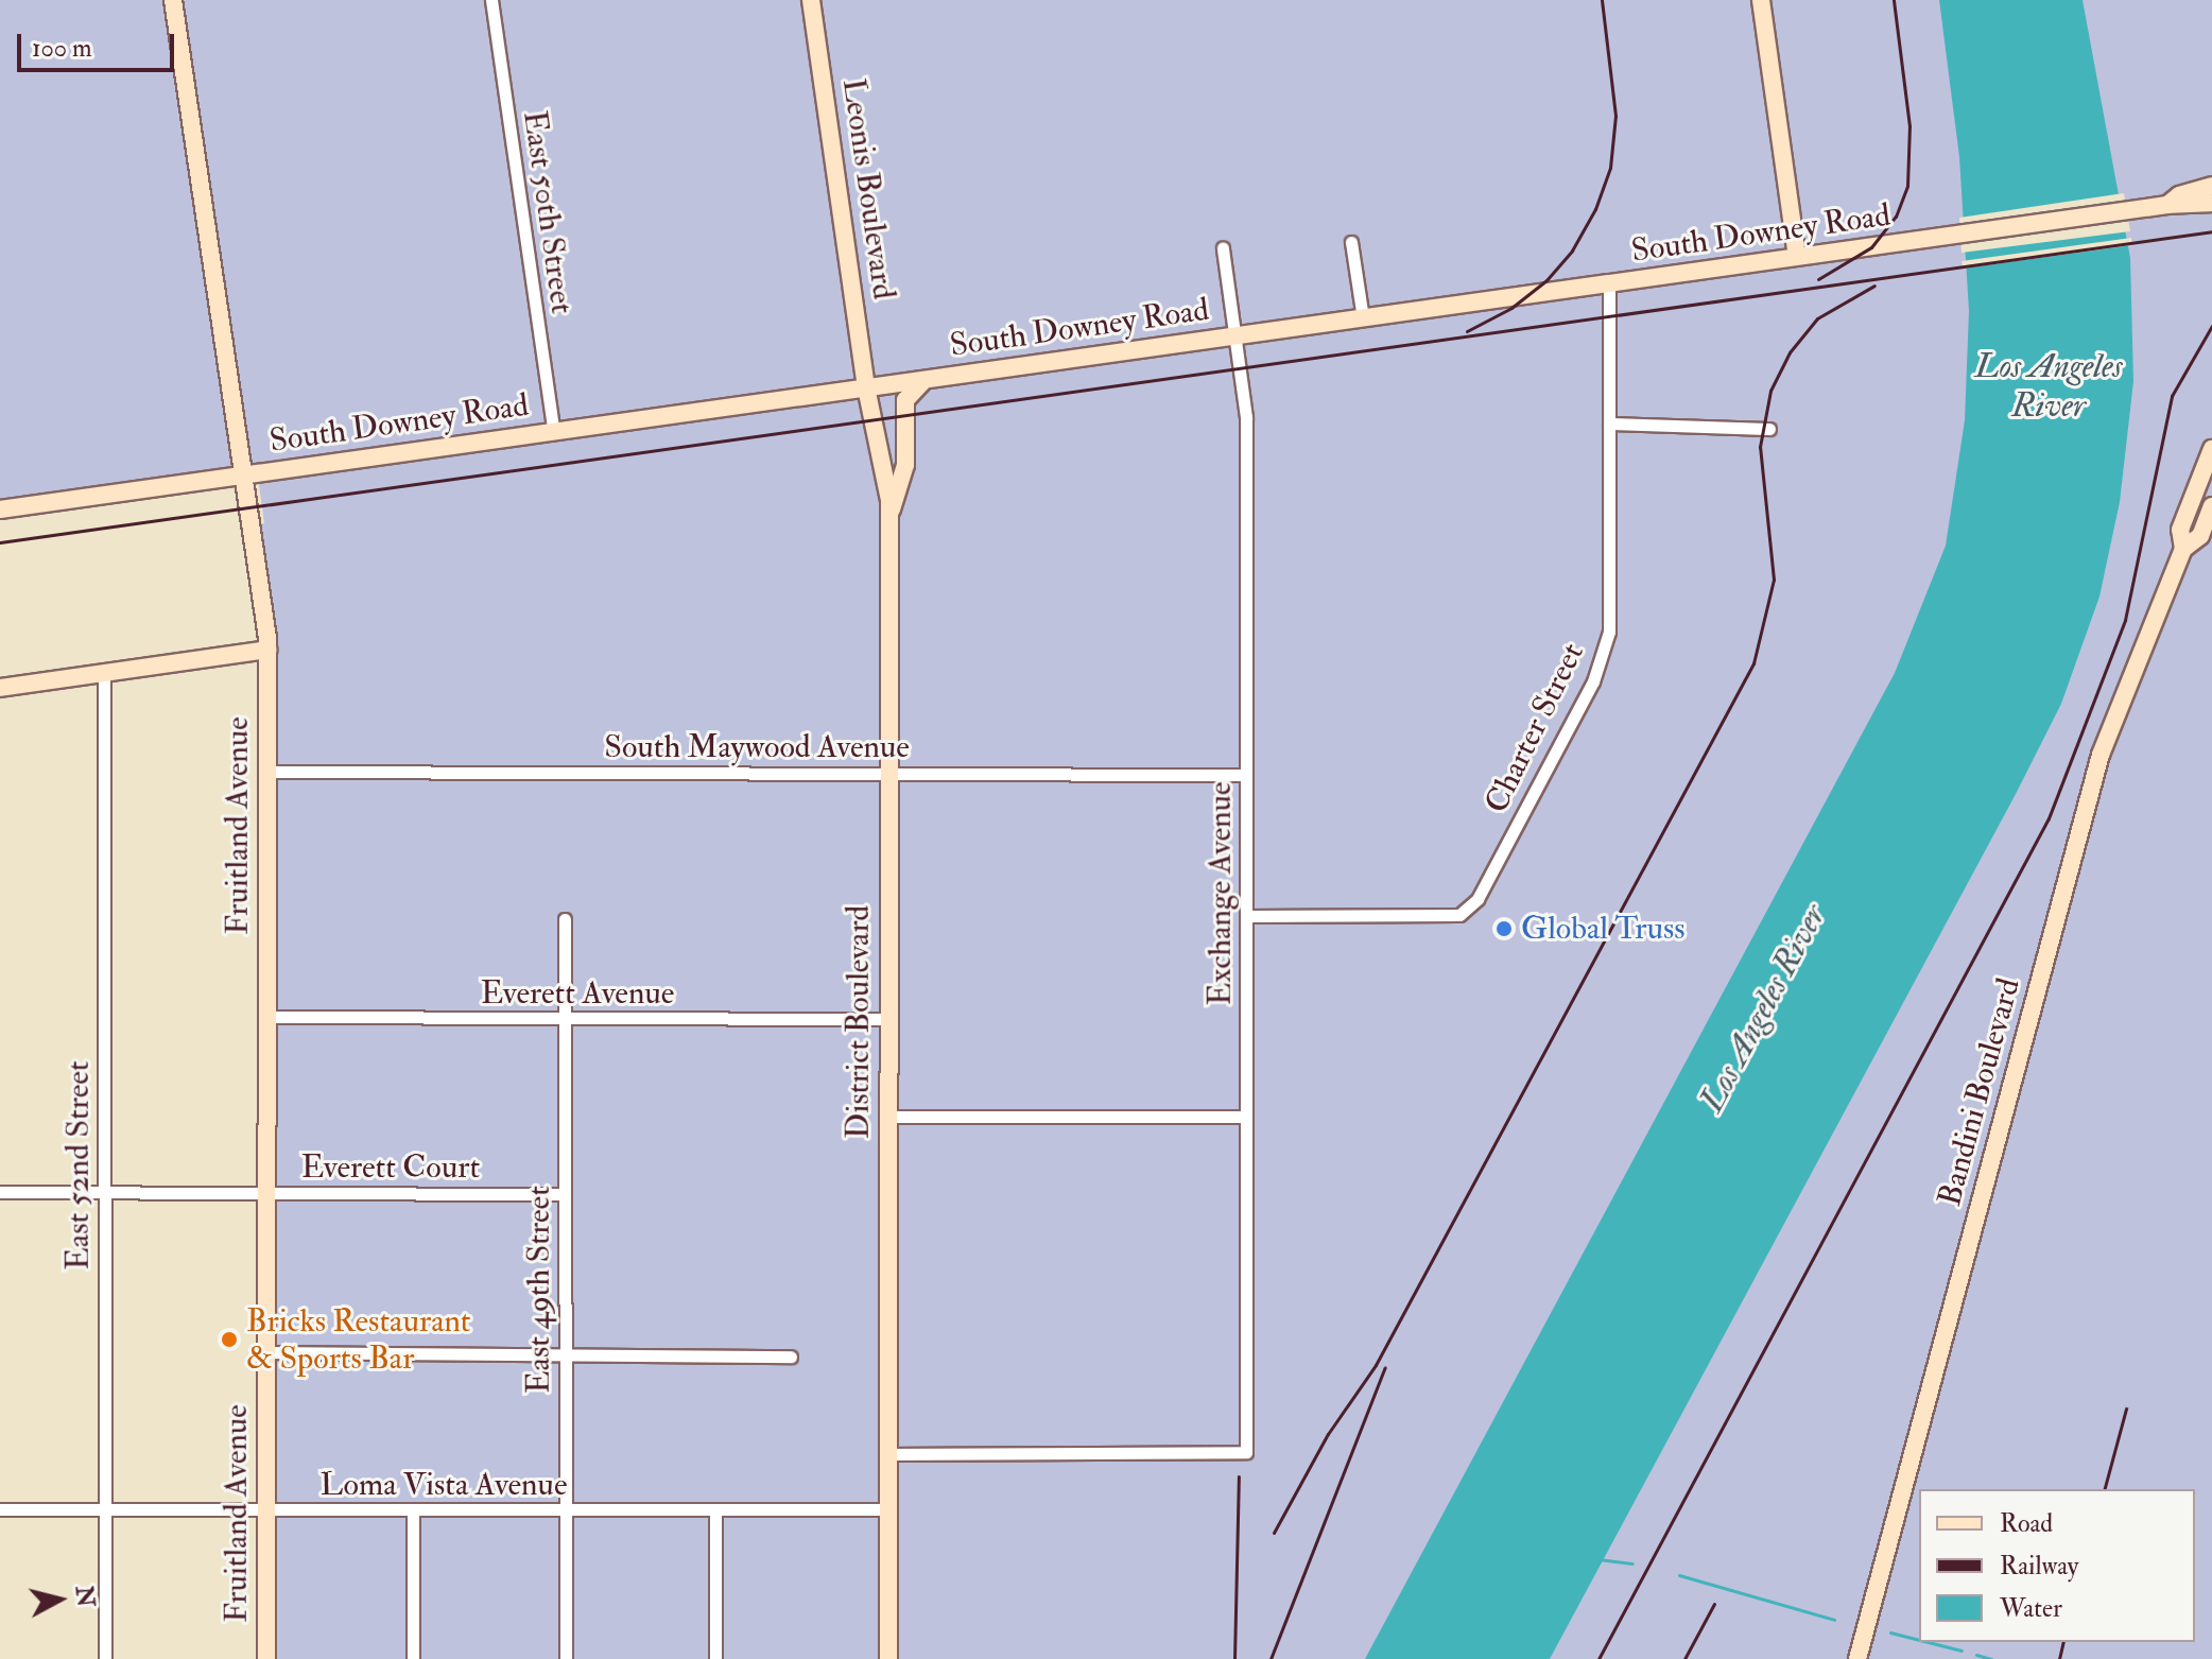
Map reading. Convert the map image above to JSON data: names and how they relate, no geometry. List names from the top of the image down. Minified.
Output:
{"streets":{"main road":["Leonis Boulevard","South Downey Road","Fruitland Avenue","District Boulevard","Bandini Boulevard"],"street":["East 50th Street","Charter Street","South Maywood Avenue","Exchange Avenue","Everett Avenue","East 52nd Street","Everett Court","East 49th Street","Loma Vista Avenue"]},"crossings":[["Leonis Boulevard","South Downey Road"],["Leonis Boulevard","District Boulevard"],["East 50th Street","South Downey Road"],["South Downey Road","Charter Street"],["South Downey Road","Fruitland Avenue"],["South Downey Road","Exchange Avenue"],["South Downey Road","District Boulevard"],["Charter Street","Exchange Avenue"],["South Maywood Avenue","Fruitland Avenue"],["South Maywood Avenue","Exchange Avenue"],["South Maywood Avenue","District Boulevard"],["Fruitland Avenue","Everett Avenue"],["Fruitland Avenue","Everett Court"],["Fruitland Avenue","Loma Vista Avenue"],["Exchange Avenue","District Boulevard"],["Everett Avenue","District Boulevard"],["Everett Avenue","East 49th Street"],["District Boulevard","Loma Vista Avenue"],["East 52nd Street","Loma Vista Avenue"],["Everett Court","East 49th Street"],["East 49th Street","Loma Vista Avenue"]],"water":["Los Angeles River"],"places":["Global Truss","Bricks Restaurant & Sports Bar"],"legend":["Road","Railway","Water"],"scale_bar":"100 m","north":"right"}
